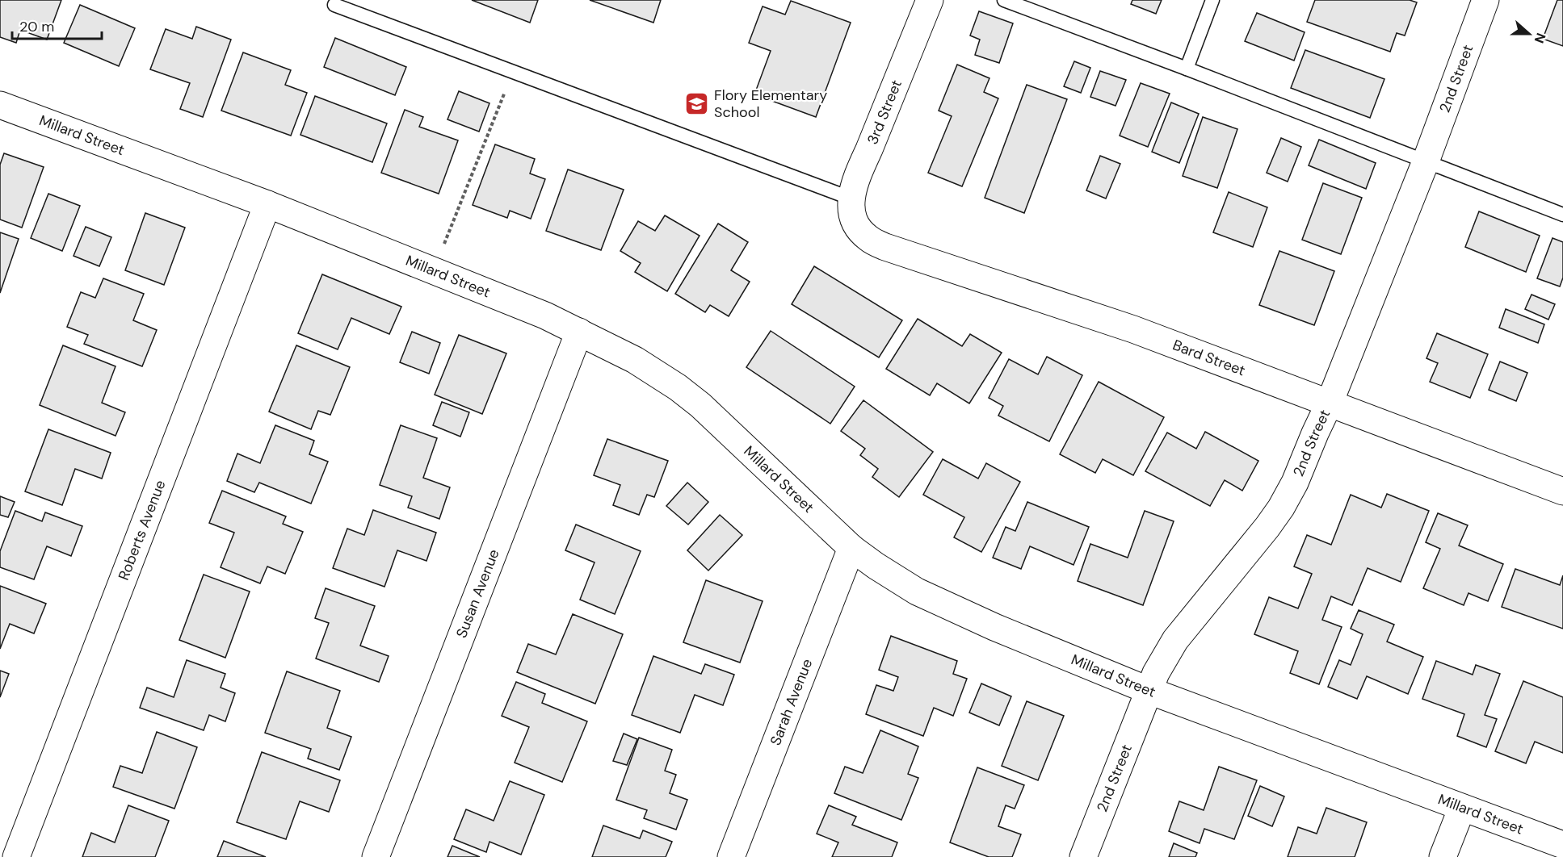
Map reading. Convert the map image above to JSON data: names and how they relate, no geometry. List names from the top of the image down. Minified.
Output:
{"streets":{"street":["2nd Street","3rd Street","Millard Street","Bard Street","Roberts Avenue","Susan Avenue","Sarah Avenue"]},"crossings":[["2nd Street","Millard Street"],["2nd Street","Bard Street"],["3rd Street","Bard Street"],["Millard Street","Roberts Avenue"],["Millard Street","Susan Avenue"],["Millard Street","Sarah Avenue"]],"places":{"school or university":["Flory Elementary School"]},"scale_bar":"20 m","north":"right"}
